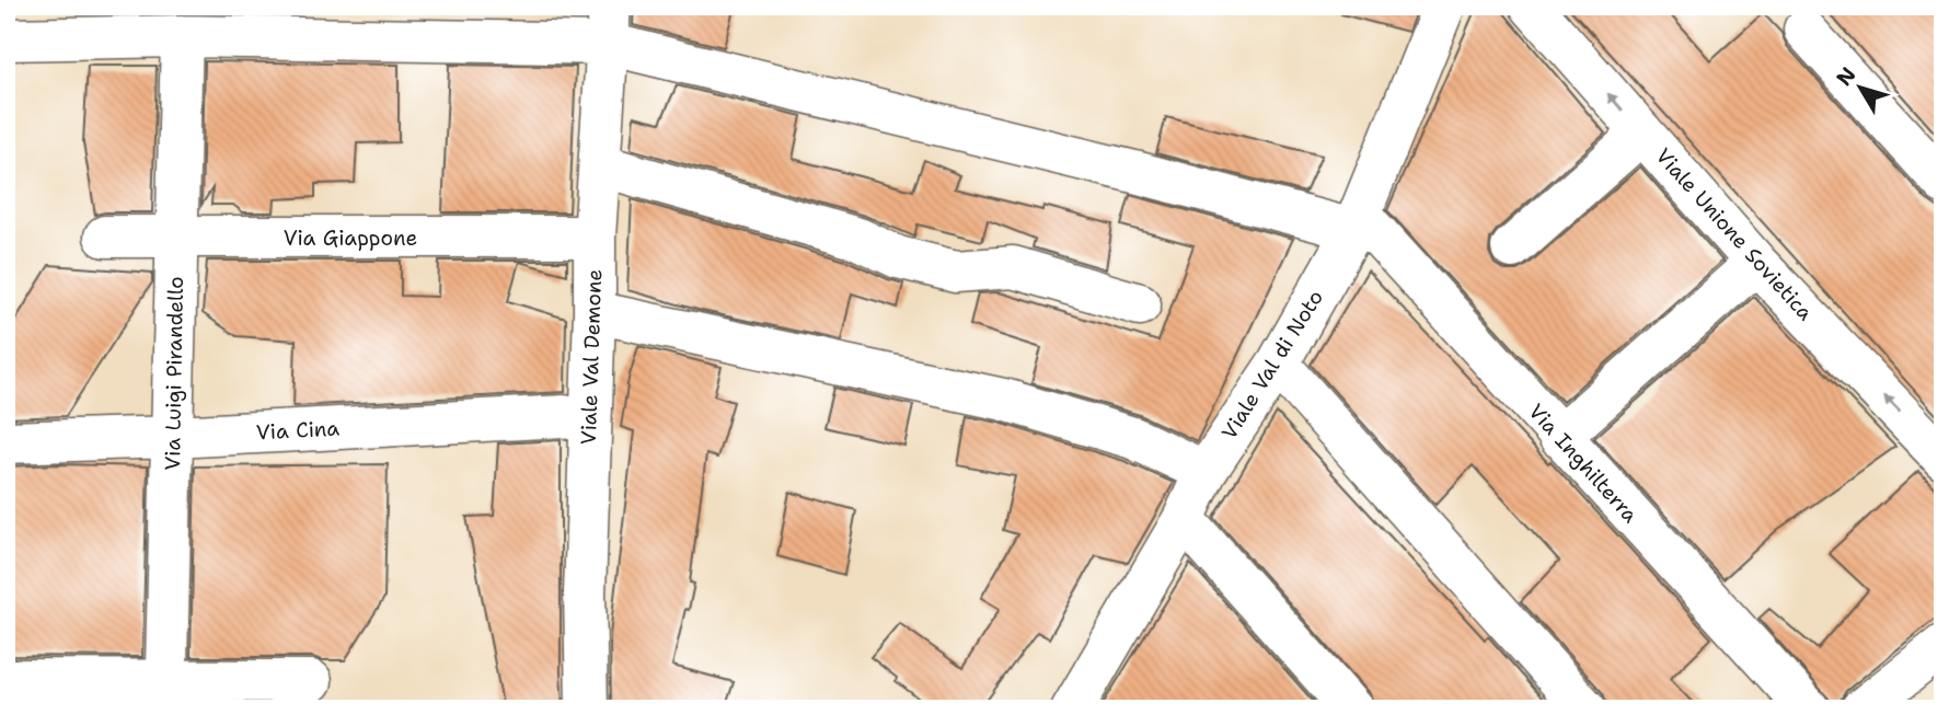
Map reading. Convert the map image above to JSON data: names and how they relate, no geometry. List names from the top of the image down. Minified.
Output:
{"streets":{"street":["Viale Unione Sovietica","Via Giappone","Viale Val Demone","Viale Val di Noto","Via Luigi Pirandello","Via Cina","Via Inghilterra"]},"crossings":[["Via Giappone","Viale Val Demone"],["Via Giappone","Via Luigi Pirandello"],["Viale Val Demone","Via Cina"],["Viale Val di Noto","Via Inghilterra"],["Via Luigi Pirandello","Via Cina"]],"one_way":["Viale Unione Sovietica"],"north":"top left"}
